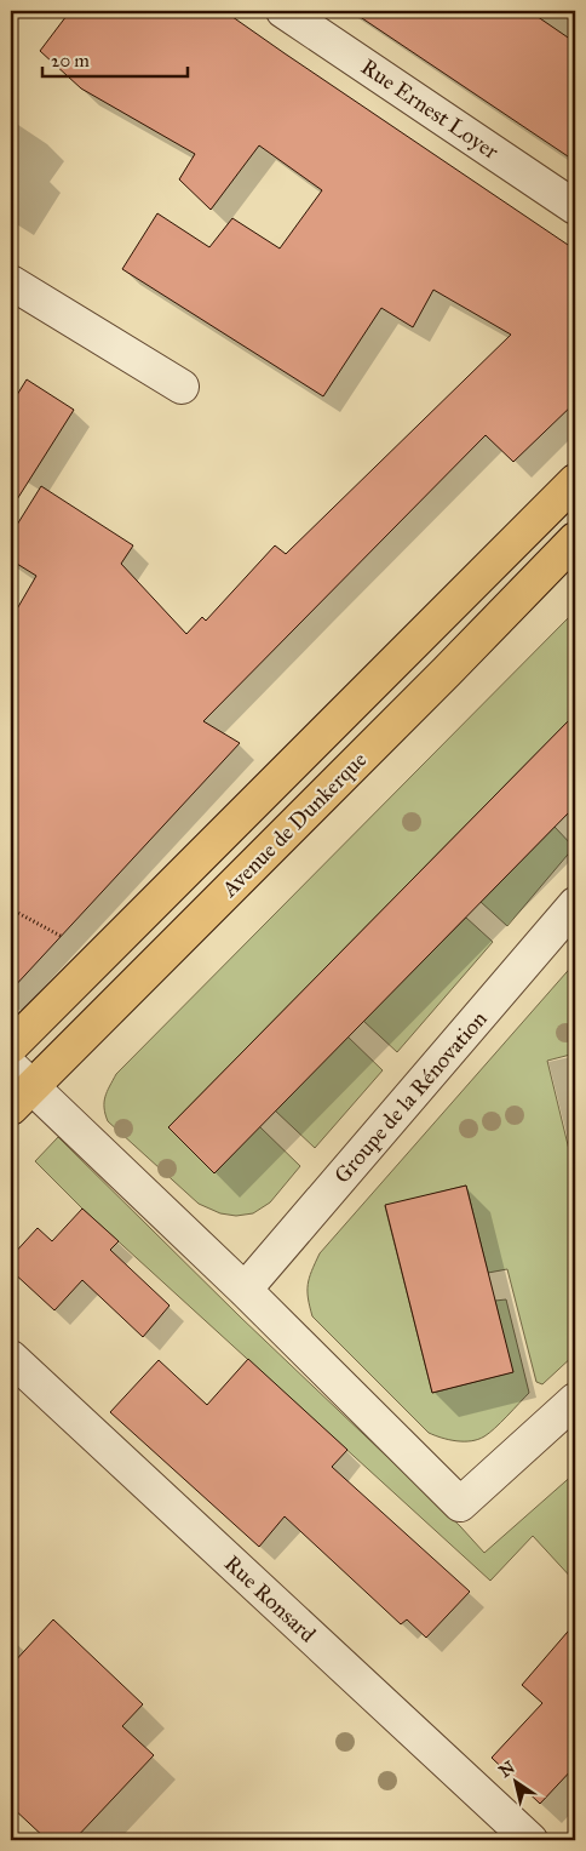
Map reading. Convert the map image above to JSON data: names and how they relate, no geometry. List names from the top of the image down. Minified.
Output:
{"streets":{"main road":["Avenue de Dunkerque"],"street":["Rue Ernest Loyer","Groupe de la Rénovation","Rue Ronsard"]},"scale_bar":"20 m","north":"top left"}
